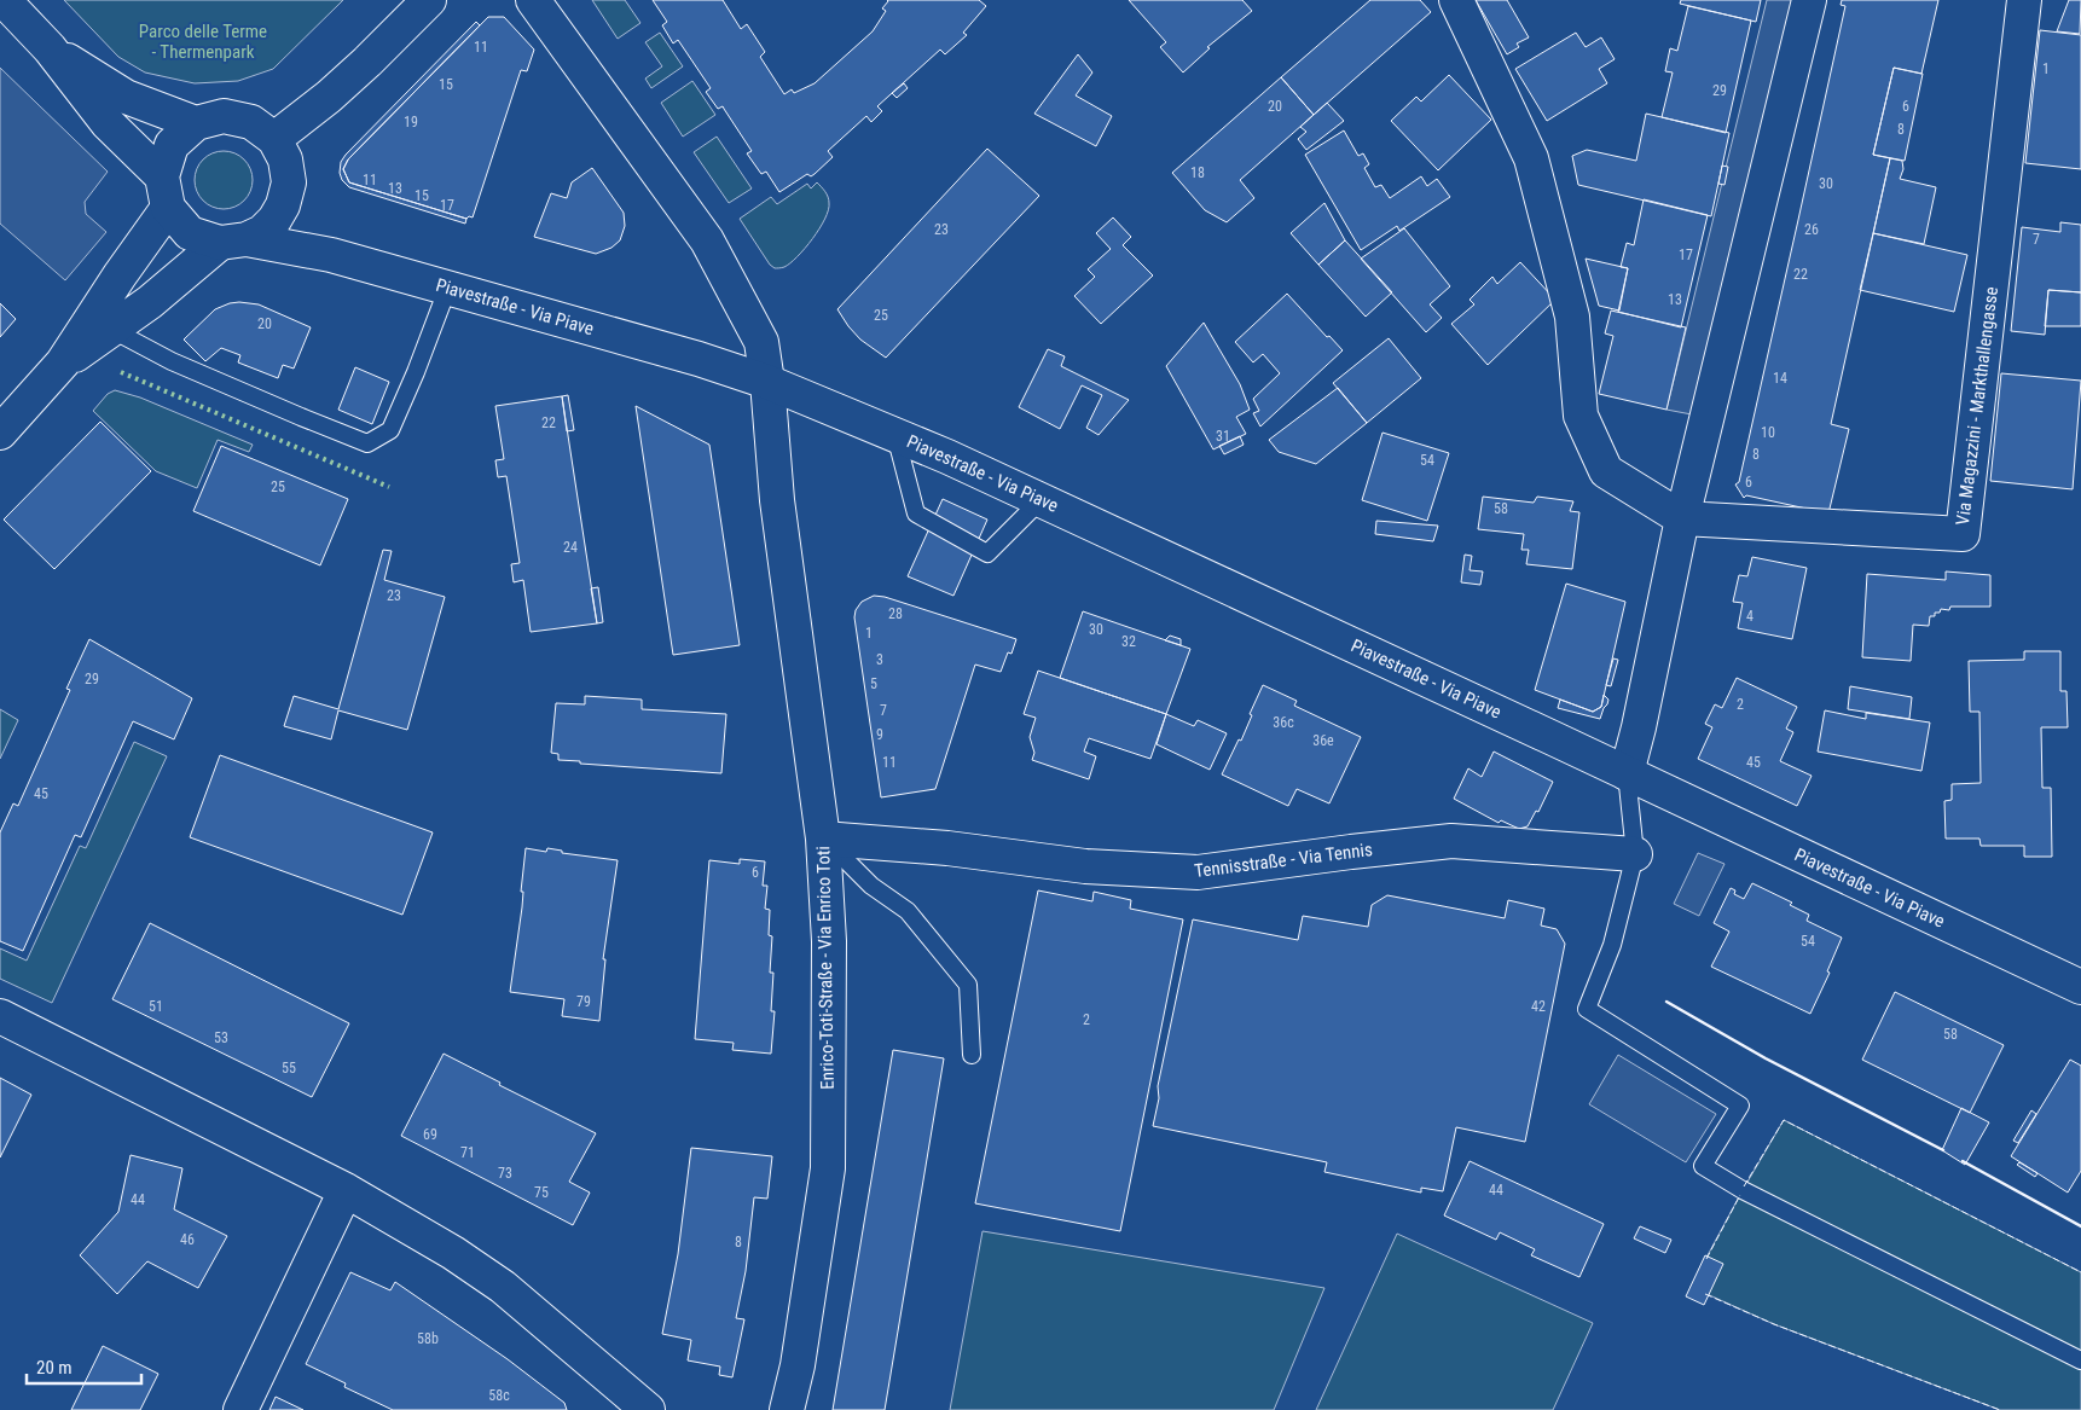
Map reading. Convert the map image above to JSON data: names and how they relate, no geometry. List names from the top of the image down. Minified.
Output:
{"streets":{"street":["Piavestraße - Via Piave","Via Magazzini - Markthallengasse","Tennisstraße - Via Tennis","Enrico-Toti-Straße - Via Enrico Toti"]},"crossings":[["Piavestraße - Via Piave","Enrico-Toti-Straße - Via Enrico Toti"],["Tennisstraße - Via Tennis","Enrico-Toti-Straße - Via Enrico Toti"]],"parks":["Parco delle Terme - Thermenpark"],"house_numbers":["11","1","15","29","20","6","19","8","18","11","30","13","15","17","23","26","7","17","22","13","25","20","14","22","10","31","8","54","6","25","58","24","23","28","4","30","1","32","3","29","5","2","7","36c","9","36e","11","45","45","6","54","79","51","42","2","58","53","55","69","71","73","44","75","44","46","8","58b","58c"],"scale_bar":"20 m"}
